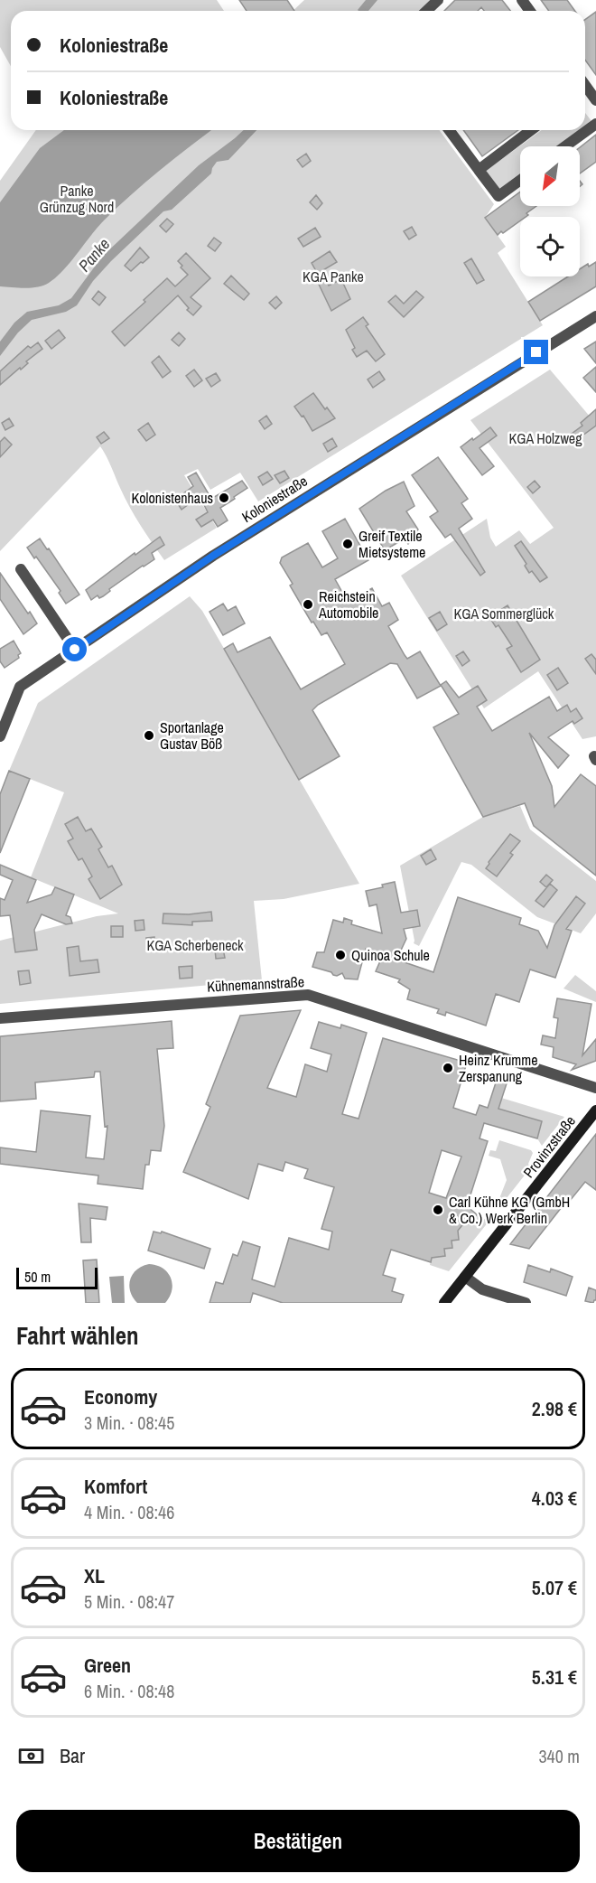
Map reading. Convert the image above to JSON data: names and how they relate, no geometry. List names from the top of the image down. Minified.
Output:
{"streets":{"main road":["Provinzstraße"],"street":["Koloniestraße","Kühnemannstraße"]},"water":["Panke"],"parks":["Panke Grünzug Nord","KGA Panke","KGA Holzweg","KGA Sommerglück","KGA Scherbeneck"],"places":["Kolonistenhaus","Greif Textile Mietsysteme","Reichstein Automobile","Sportanlage Gustav Böß","Quinoa Schule","Heinz Krumme Zerspanung","Carl Kühne KG (GmbH & Co.) Werk Berlin"],"scale_bar":"50 m","north":"bottom left","page":{"banner":["Koloniestraße","Koloniestraße"],"scale":"50 m","heading":"Fahrt wählen","list":[{"name":"Economy","note":"3 Min. · 08:45","value":"2.98 €"},{"name":"Komfort","note":"4 Min. · 08:46","value":"4.03 €"},{"name":"XL","note":"5 Min. · 08:47","value":"5.07 €"},{"name":"Green","note":"6 Min. · 08:48","value":"5.31 €"}],"pay":["Bar","340 m"],"buttons":"Bestätigen"}}
